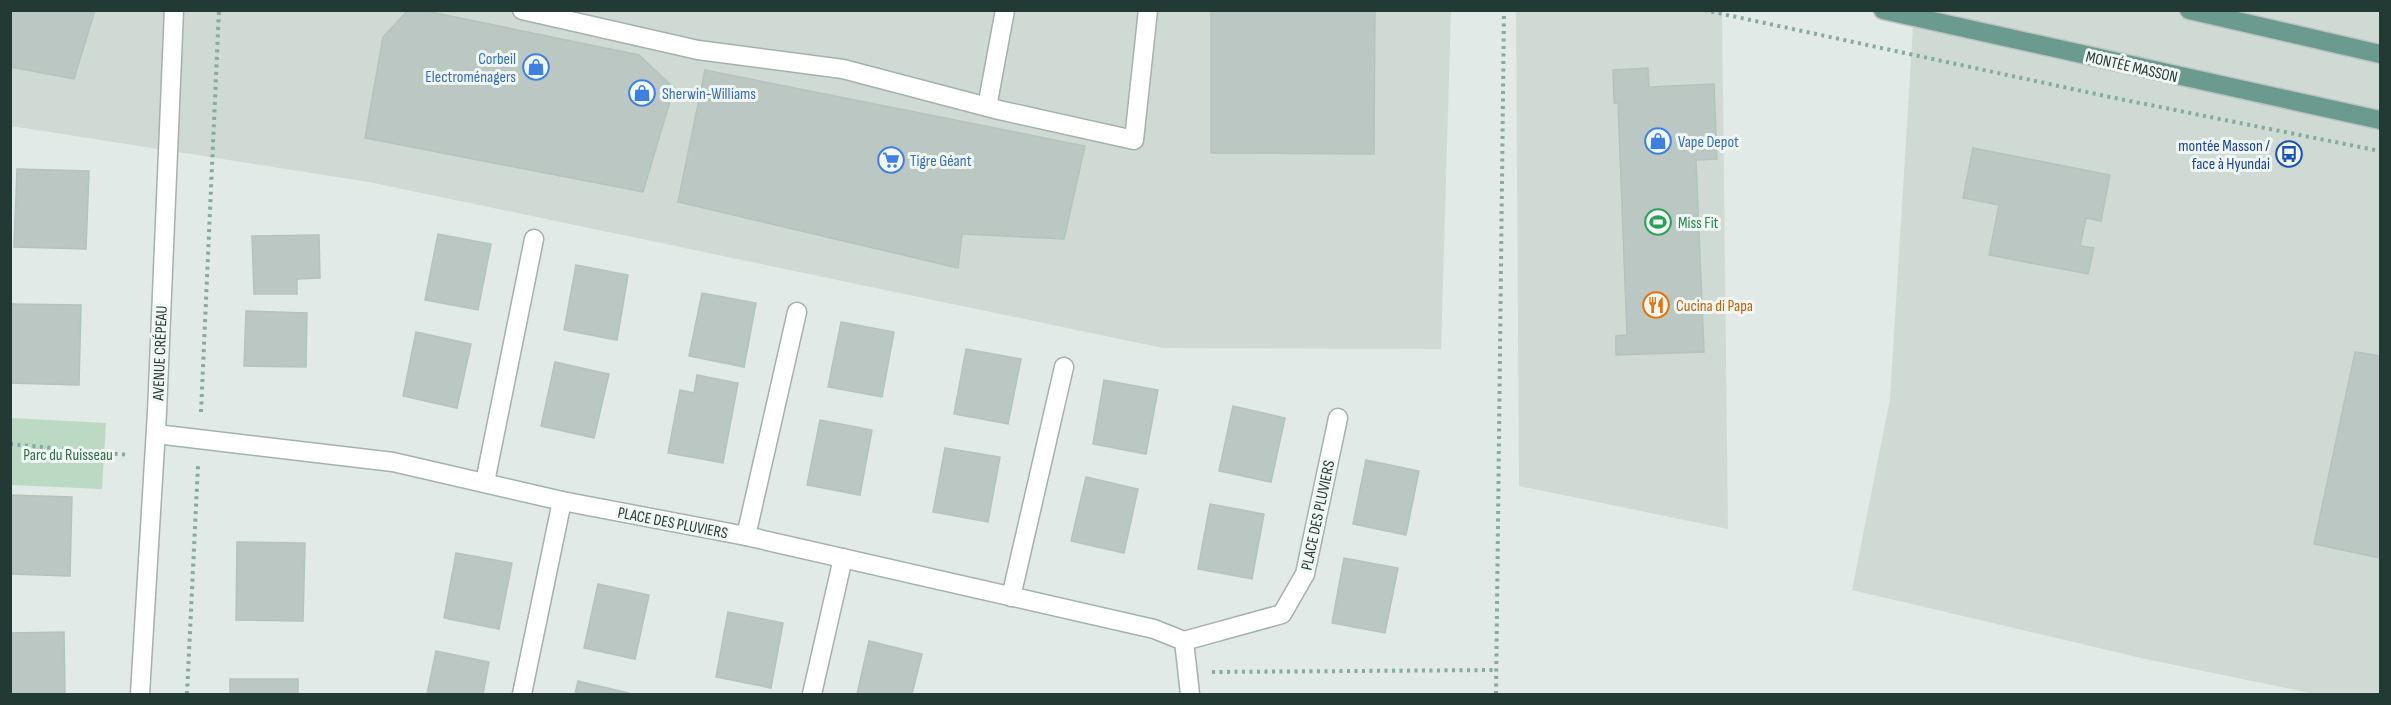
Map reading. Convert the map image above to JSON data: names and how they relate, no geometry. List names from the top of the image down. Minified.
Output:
{"streets":{"main road":["MONTÉE MASSON"],"street":["AVENUE CRÉPEAU","PLACE DES PLUVIERS"]},"crossings":[["AVENUE CRÉPEAU","PLACE DES PLUVIERS"]],"parks":["Parc du Ruisseau"],"places":{"shop":["Corbeil Electroménagers","Sherwin-Williams","Vape Depot"],"bus stop":["montée Masson / face à Hyundai"],"supermarket":["Tigre Géant"],"sports":["Miss Fit"],"restaurant":["Cucina di Papa"]}}
